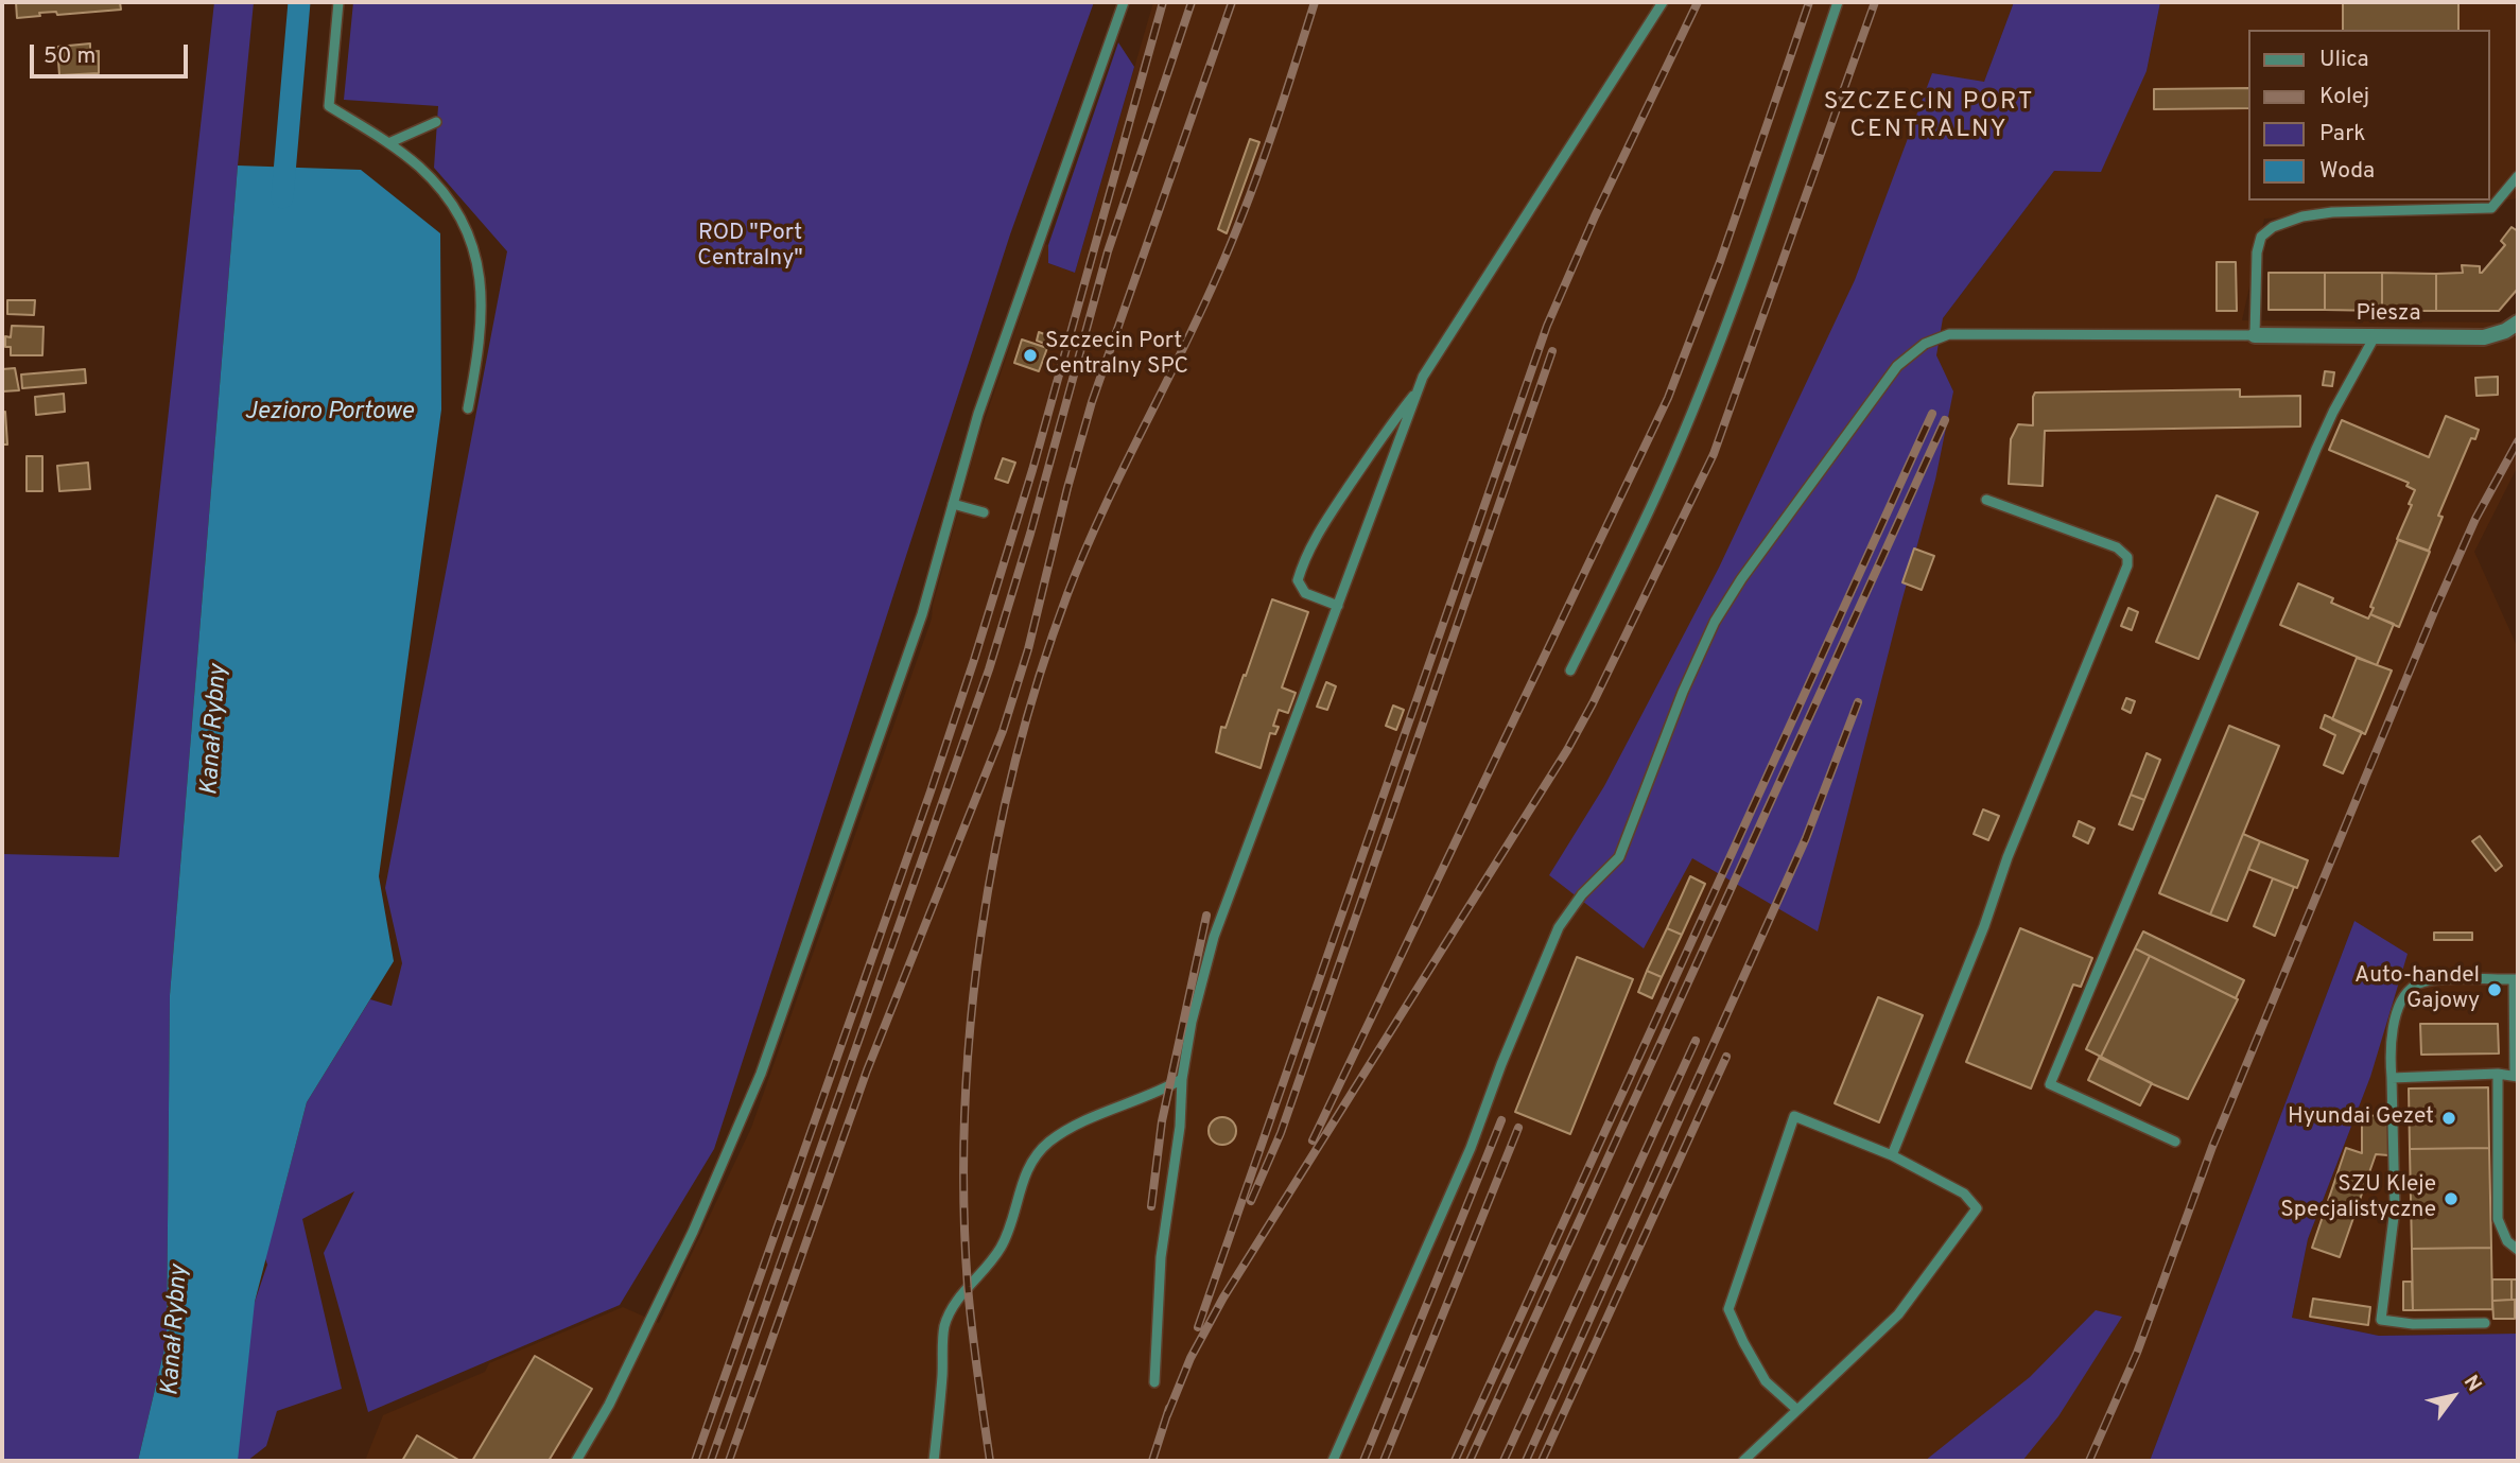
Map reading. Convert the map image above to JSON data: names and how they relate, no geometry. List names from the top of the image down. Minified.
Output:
{"streets":{"street":["Piesza"]},"districts":["SZCZECIN PORT CENTRALNY"],"water":["Jezioro Portowe","Kanał Rybny"],"parks":["ROD \"Port Centralny\""],"places":["Szczecin Port Centralny SPC","Auto-handel Gajowy","Hyundai Gezet","SZU Kleje Specjalistyczne"],"legend":["Ulica","Kolej","Park","Woda"],"scale_bar":"50 m","north":"top right"}
